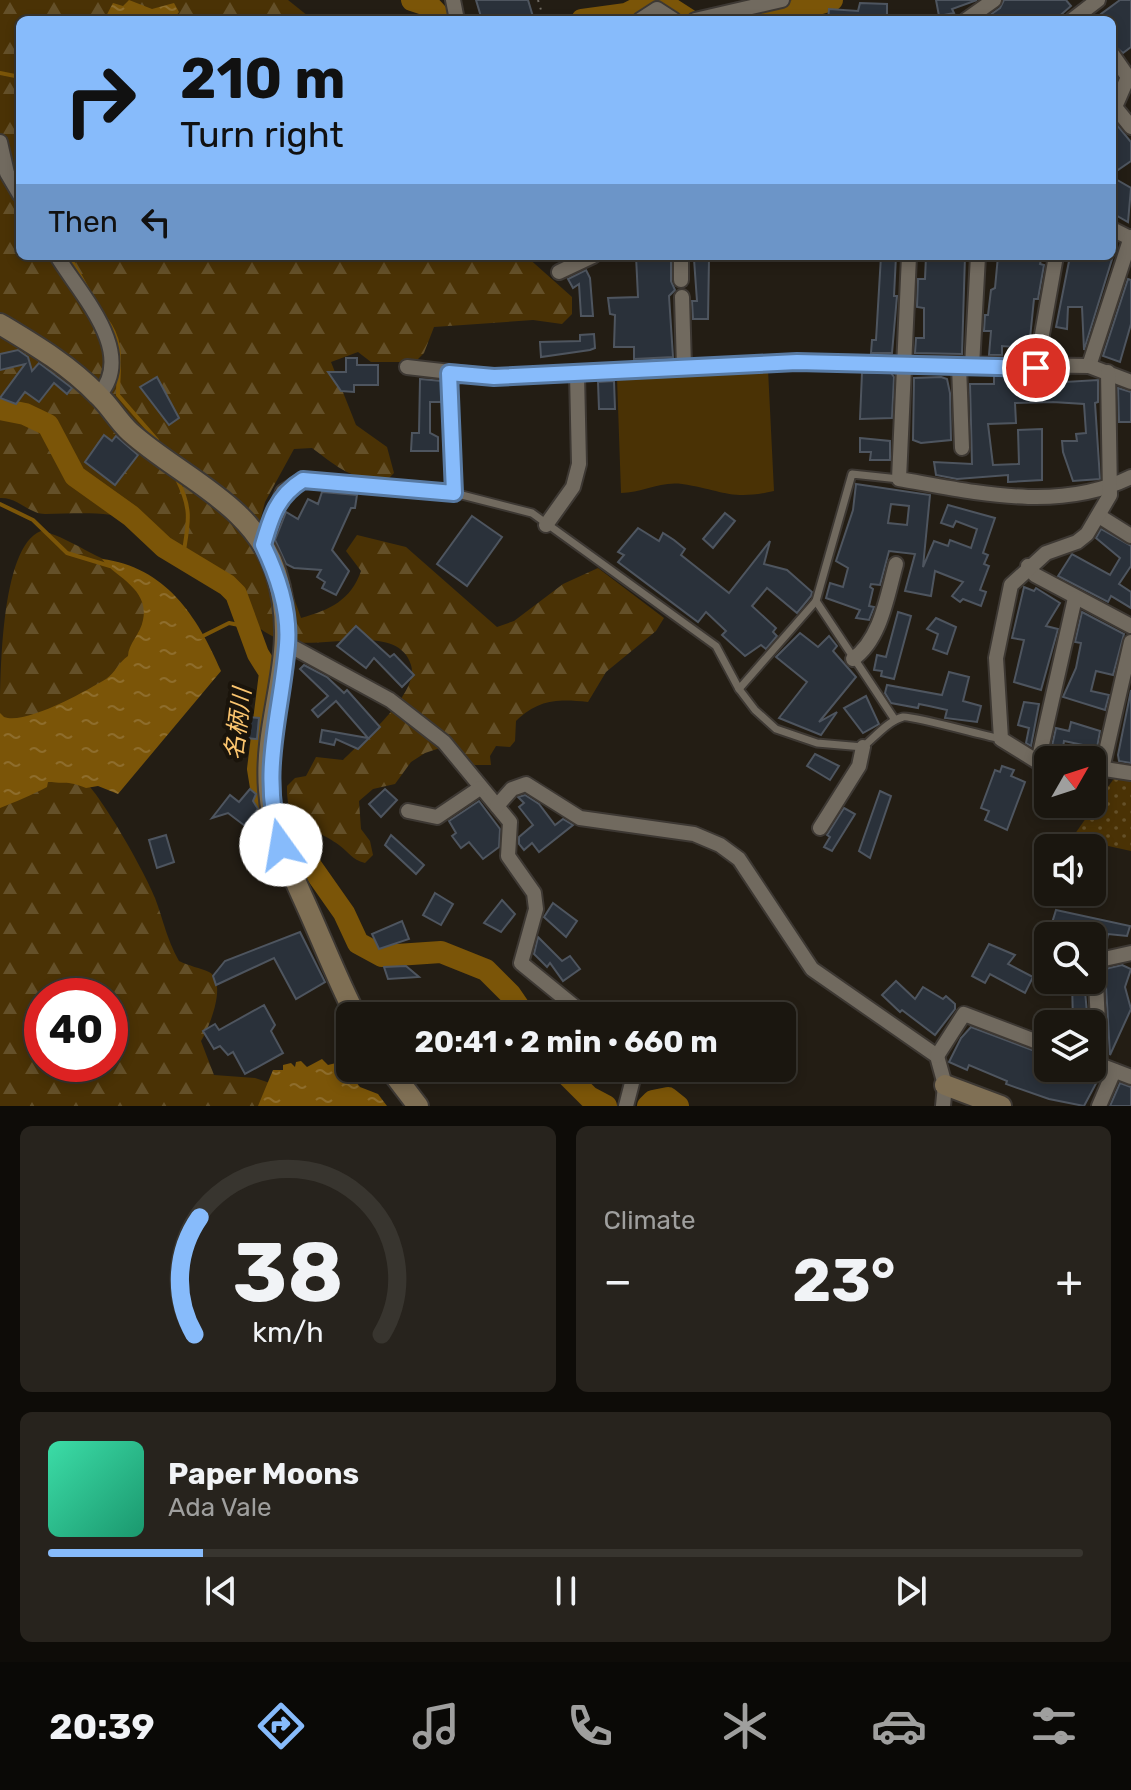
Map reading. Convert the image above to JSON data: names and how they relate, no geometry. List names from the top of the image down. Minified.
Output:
{"water":["名柄川"],"north":"top right","page":{"turn":["210 m","Turn right"],"then":"Then","limit":"40","trip":"20:41 · 2 min · 660 m","tile":"Climate","heat":["−","23°","+"],"song":["Paper Moons","Ada Vale"],"tabs":"20:39","gauge":["38","km/h"]}}
